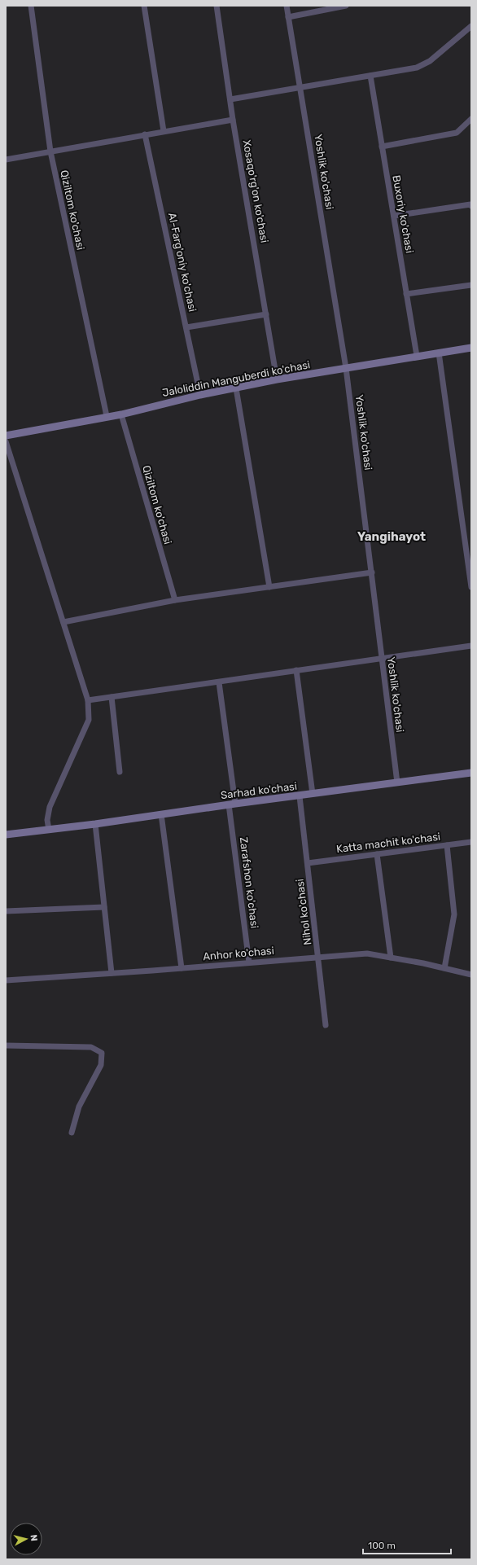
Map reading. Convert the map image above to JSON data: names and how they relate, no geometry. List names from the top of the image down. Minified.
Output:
{"streets":{"street":["Yoshlik ko'chasi","Xosaqo'rg'on ko'chasi","Qiziltom ko'chasi","Buxoriy ko'chasi","Al-Farg'oniy ko'chasi","Jaloliddin Manguberdi ko'chasi","Sarhad ko'chasi","Katta machit ko'chasi","Zarafshon ko'chasi","Nihol ko'chasi","Anhor ko'chasi"]},"crossings":[["Yoshlik ko'chasi","Jaloliddin Manguberdi ko'chasi"],["Yoshlik ko'chasi","Sarhad ko'chasi"],["Xosaqo'rg'on ko'chasi","Jaloliddin Manguberdi ko'chasi"],["Qiziltom ko'chasi","Jaloliddin Manguberdi ko'chasi"],["Buxoriy ko'chasi","Jaloliddin Manguberdi ko'chasi"],["Al-Farg'oniy ko'chasi","Jaloliddin Manguberdi ko'chasi"],["Sarhad ko'chasi","Zarafshon ko'chasi"],["Sarhad ko'chasi","Nihol ko'chasi"],["Katta machit ko'chasi","Nihol ko'chasi"],["Zarafshon ko'chasi","Anhor ko'chasi"],["Nihol ko'chasi","Anhor ko'chasi"]],"districts":["Yangihayot"],"scale_bar":"100 m","north":"right"}
